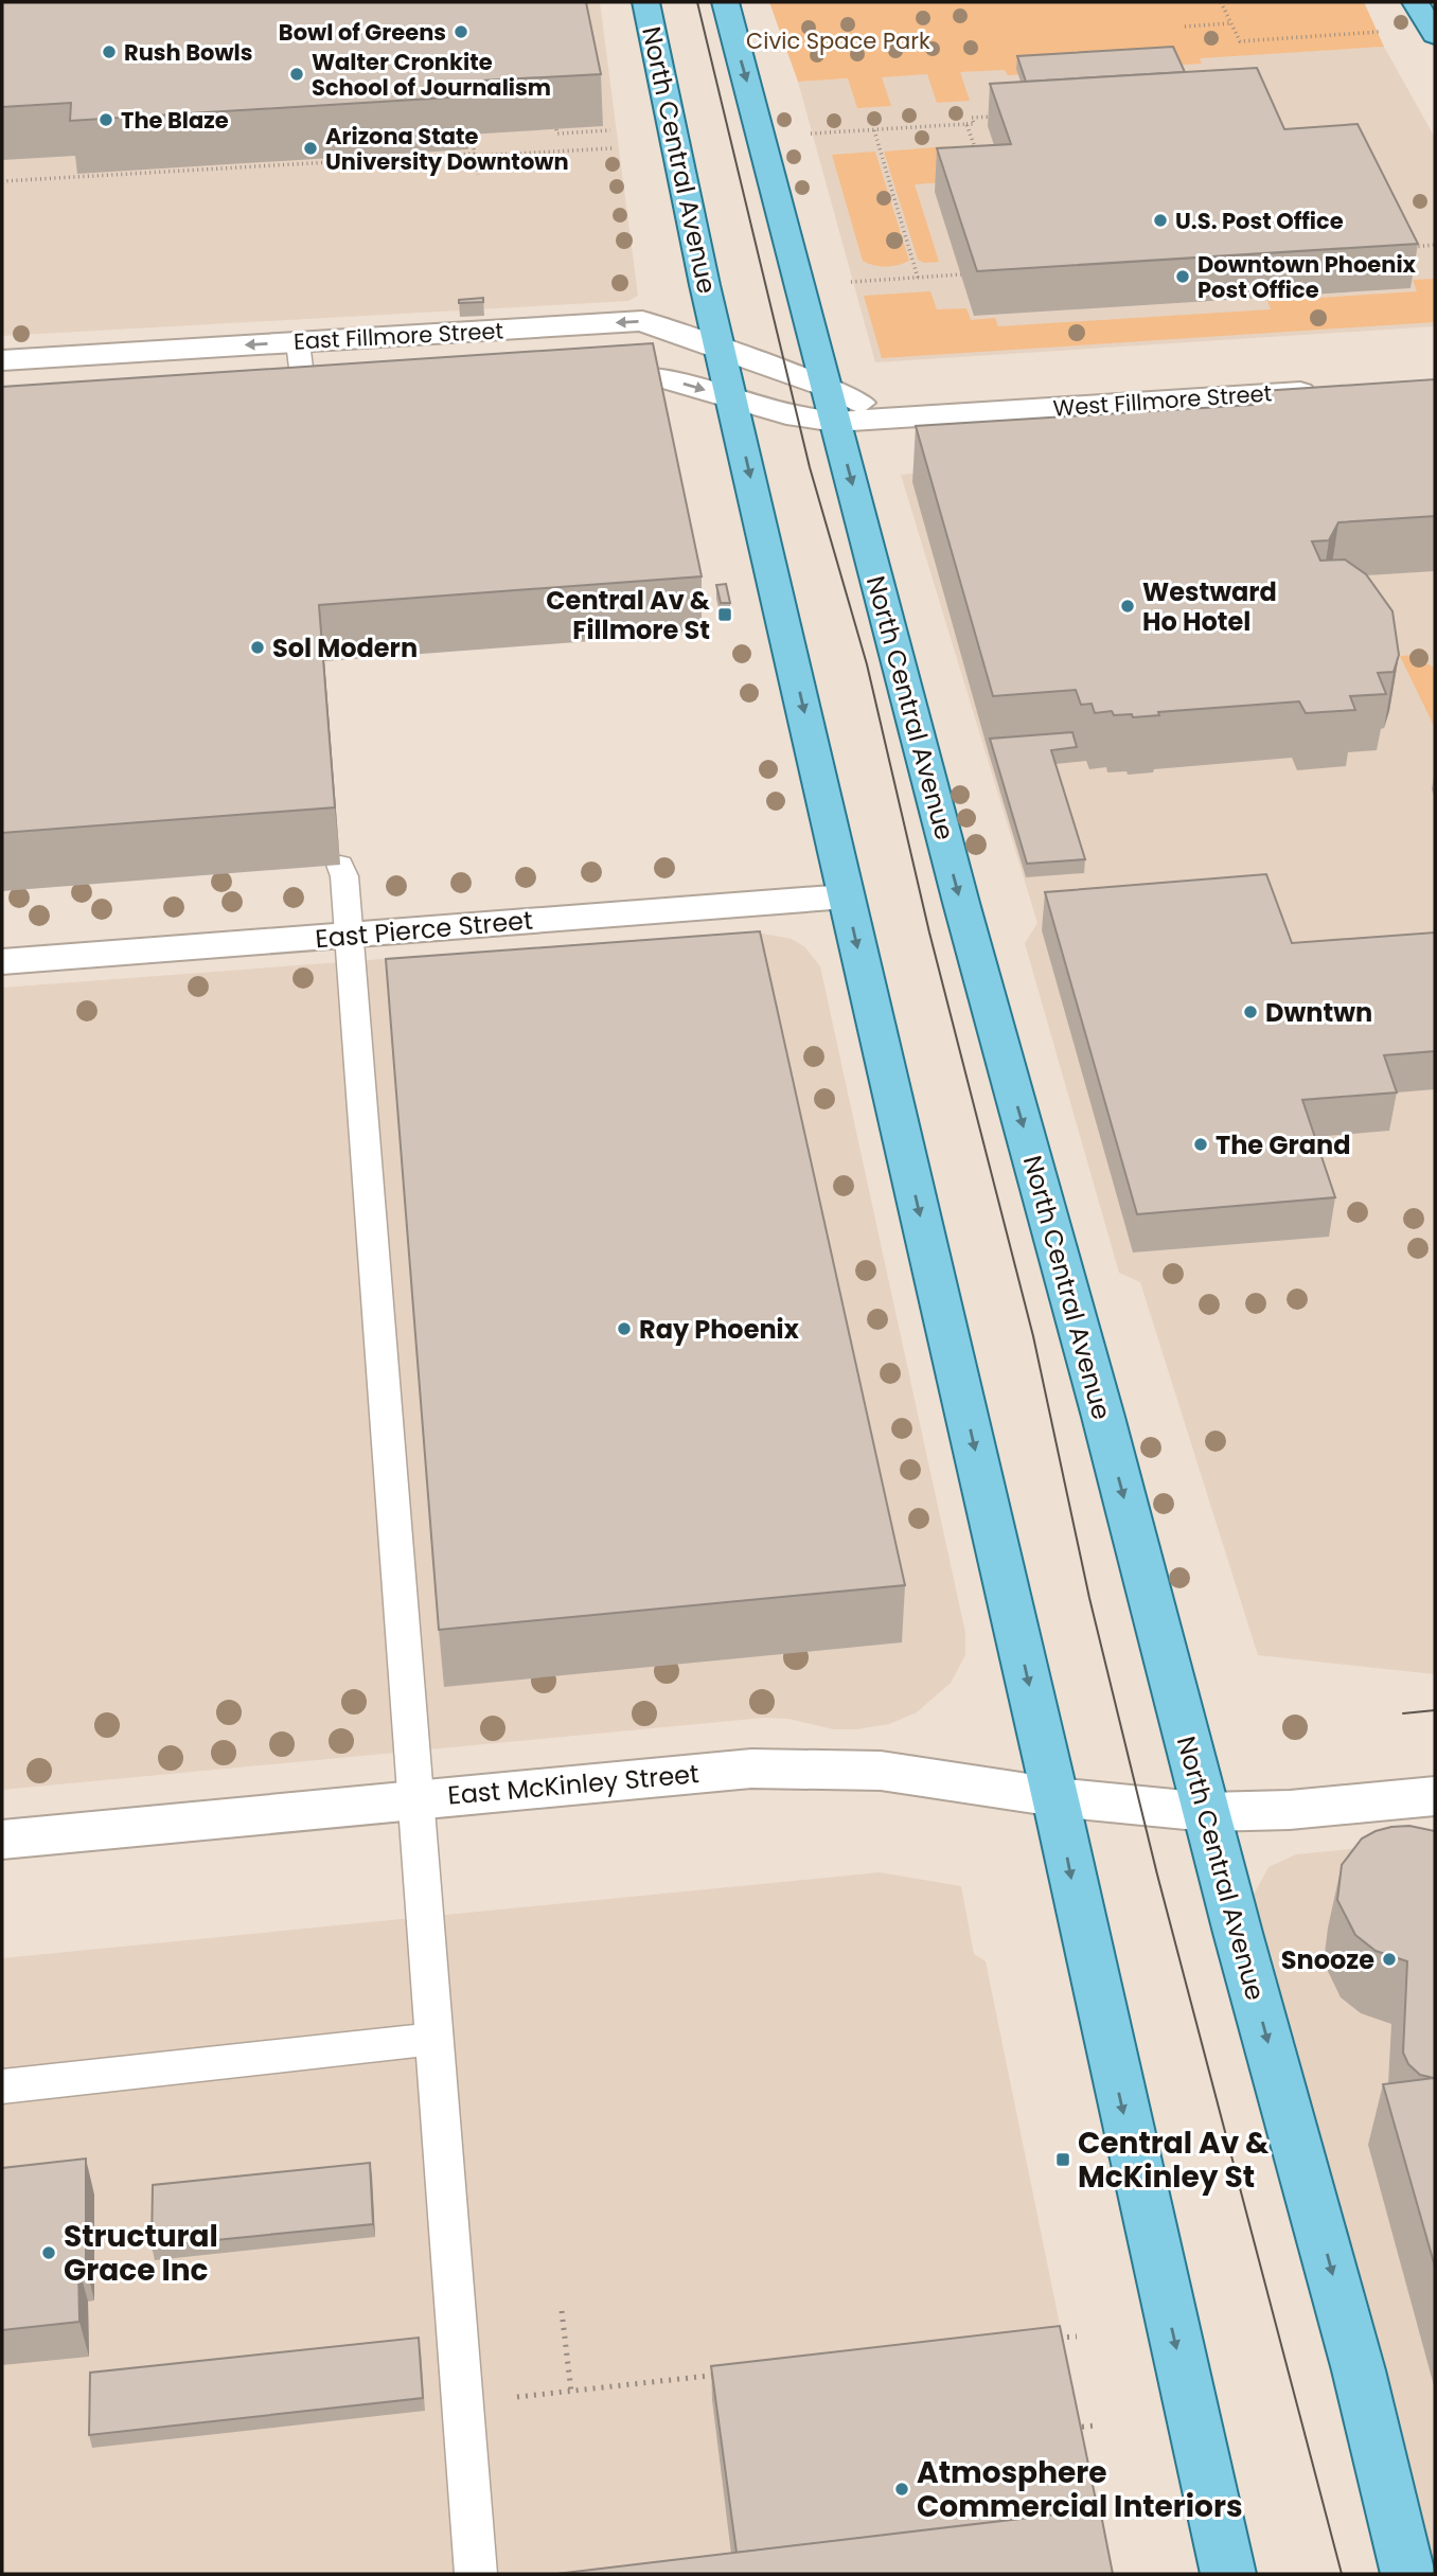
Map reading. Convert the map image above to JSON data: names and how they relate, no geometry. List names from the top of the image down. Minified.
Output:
{"streets":{"main road":["North Central Avenue"],"street":["East Fillmore Street","West Fillmore Street","East Pierce Street","East McKinley Street"]},"crossings":[["North Central Avenue","East Fillmore Street"],["North Central Avenue","West Fillmore Street"],["North Central Avenue","East Pierce Street"],["North Central Avenue","East McKinley Street"],["East Fillmore Street","West Fillmore Street"]],"one_way":["North Central Avenue","East Fillmore Street"],"parks":["Civic Space Park"],"places":{"other":["Bowl of Greens","Rush Bowls","Walter Cronkite School of Journalism","The Blaze","Arizona State University Downtown","U.S. Post Office","Downtown Phoenix Post Office","Westward Ho Hotel","Sol Modern","Dwntwn","The Grand","Ray Phoenix","Snooze","Structural Grace Inc","Atmosphere Commercial Interiors"],"transit":["Central Av & Fillmore St","Central Av & McKinley St"]}}
